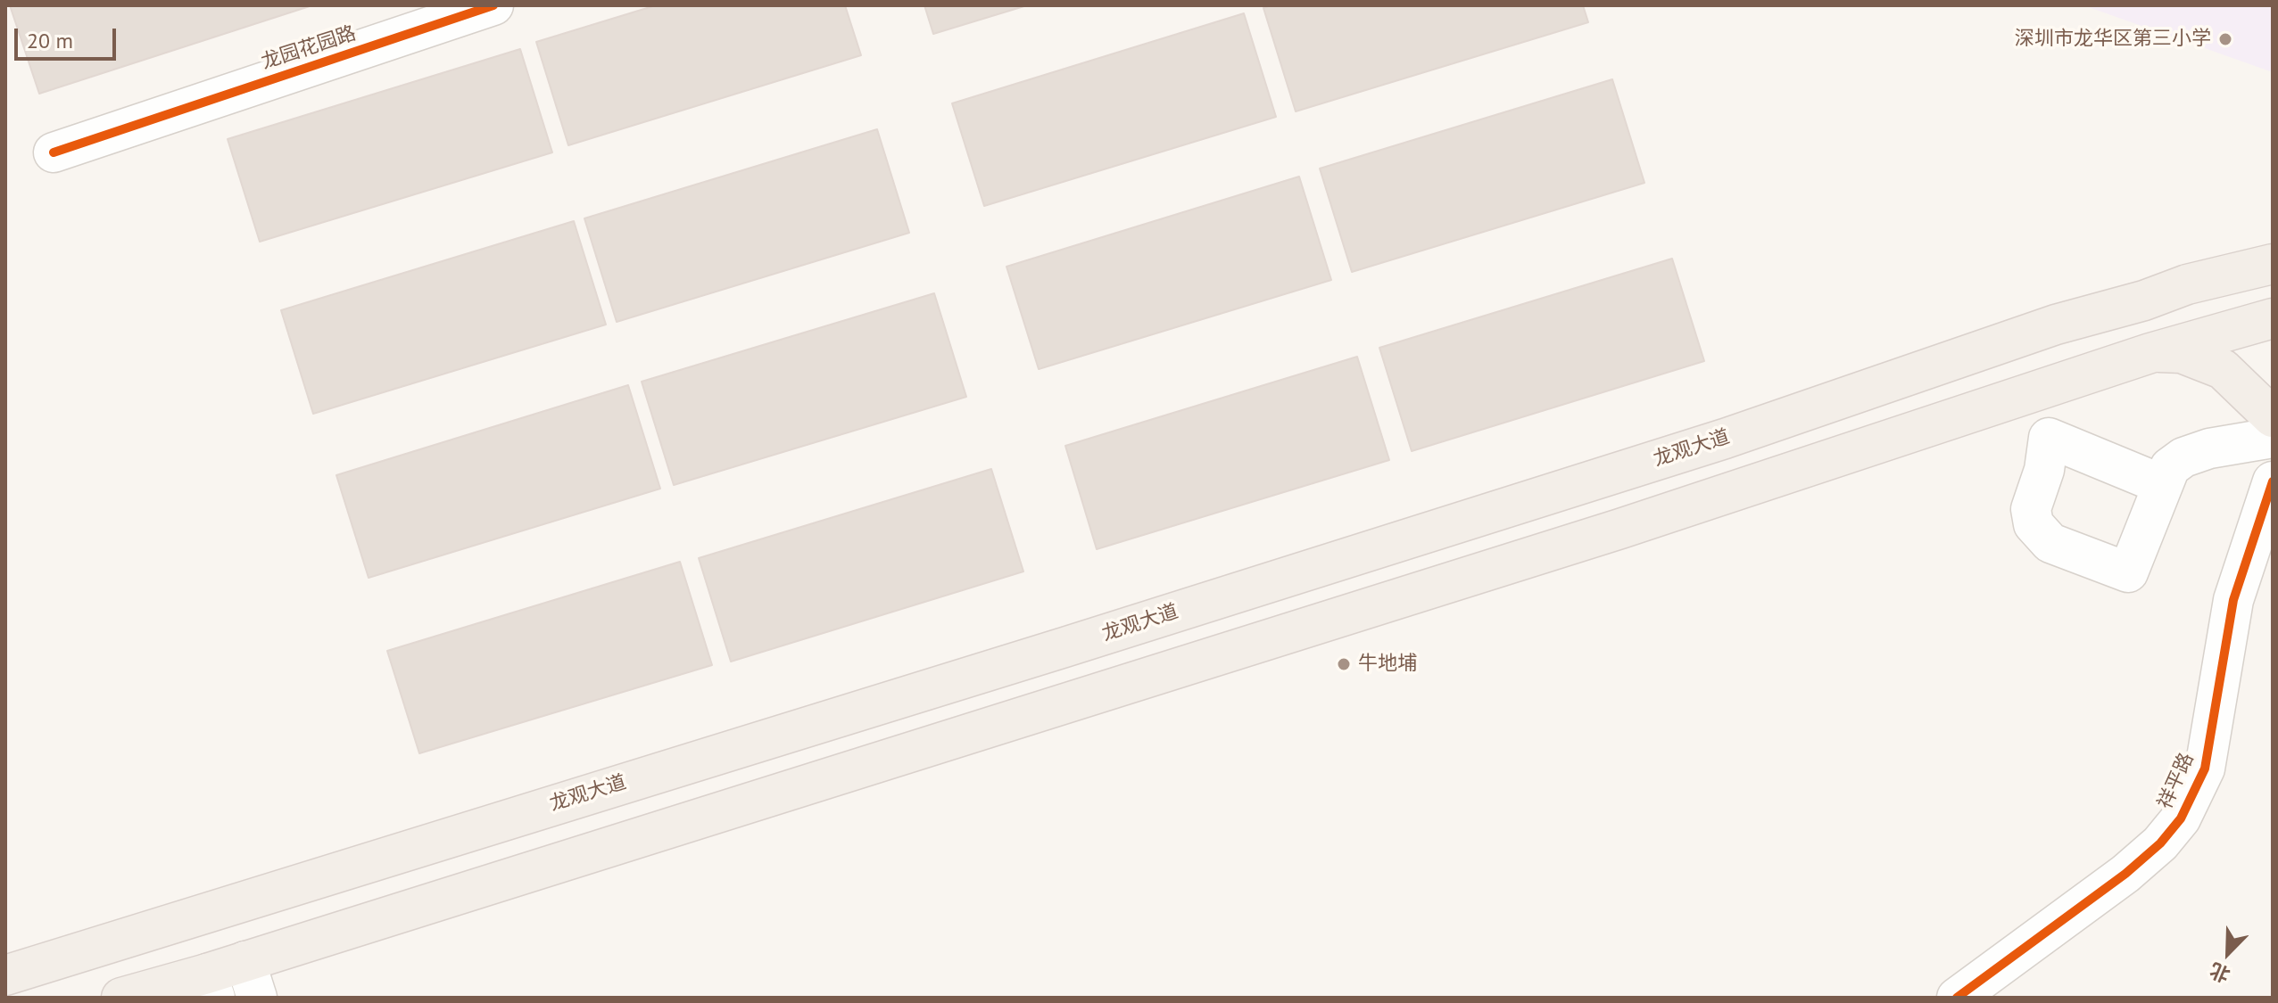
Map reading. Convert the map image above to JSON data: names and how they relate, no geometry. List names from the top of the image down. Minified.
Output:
{"streets":{"main road":["龙观大道"],"street":["龙园花园路","祥平路"]},"places":["深圳市龙华区第三小学","牛地埔"],"scale_bar":"20 m","north":"bottom left"}
